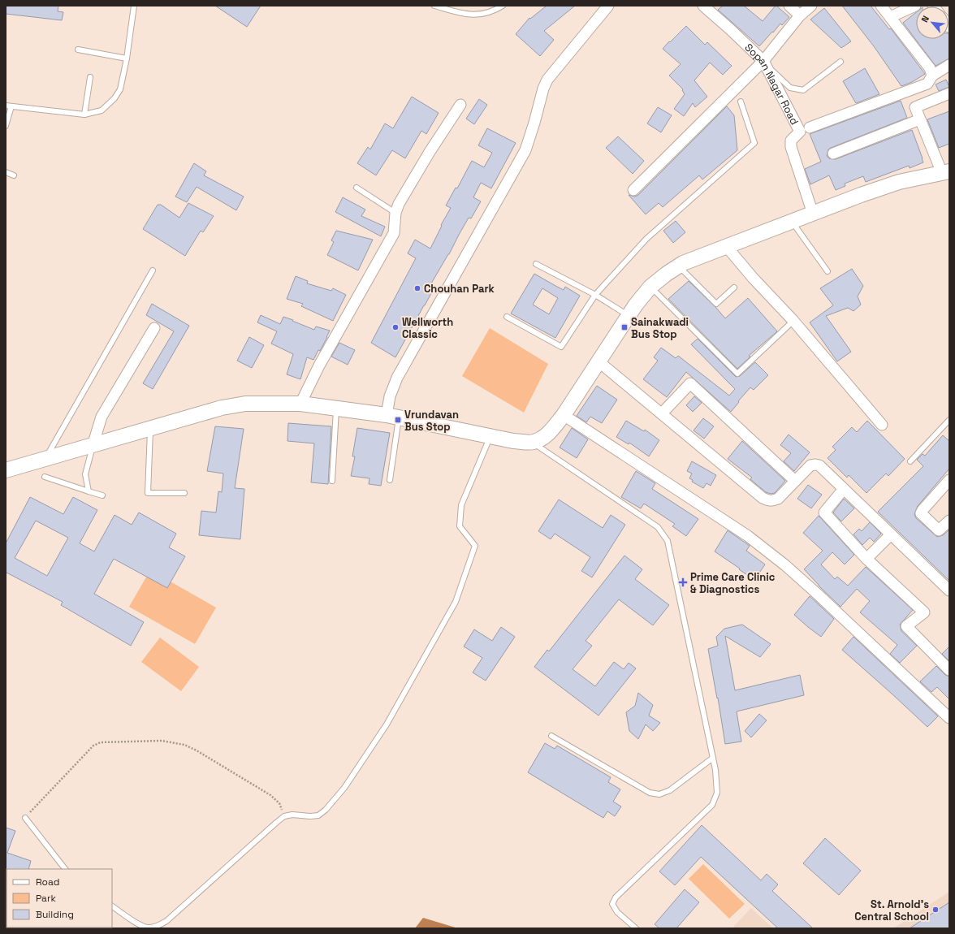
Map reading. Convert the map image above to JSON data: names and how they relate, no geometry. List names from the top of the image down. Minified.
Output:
{"streets":{"street":["Sopan Nagar Road"]},"places":{"other":["Chouhan Park","Wellworth Classic","St. Arnold's Central School"],"transit":["Sainakwadi Bus Stop","Vrundavan Bus Stop"],"health":["Prime Care Clinic & Diagnostics"]},"legend":["Road","Park","Building"],"north":"top left"}
